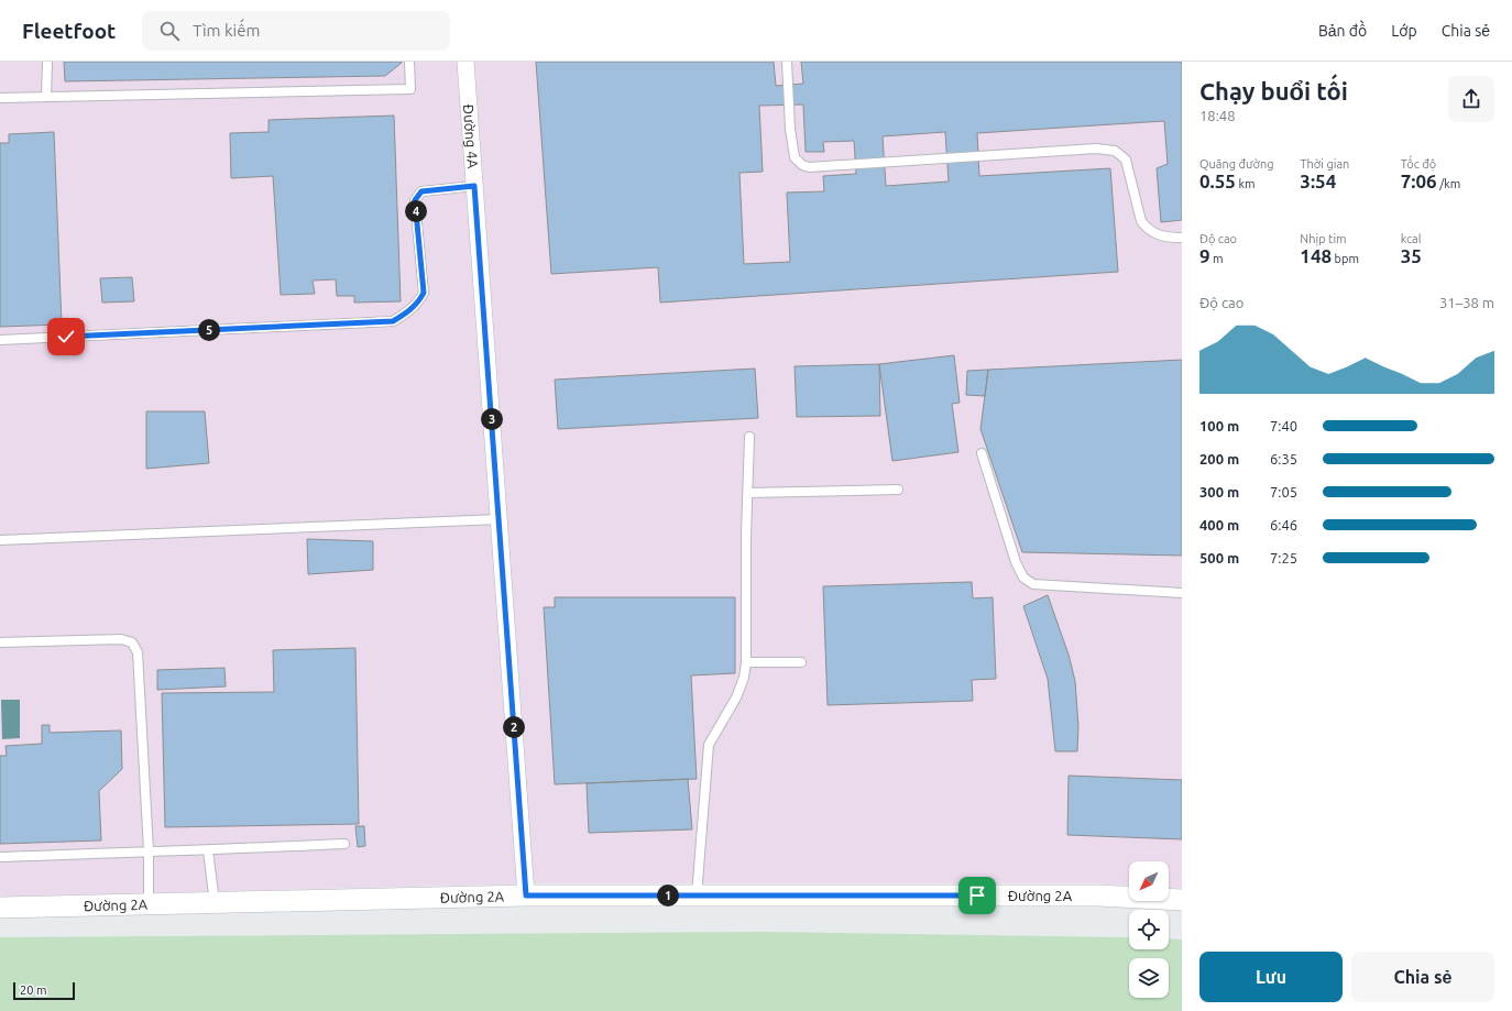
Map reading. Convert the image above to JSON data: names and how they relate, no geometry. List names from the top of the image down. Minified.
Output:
{"streets":{"street":["Đường 4A","Đường 2A"]},"crossings":[["Đường 4A","Đường 2A"]],"scale_bar":"20 m","north":"bottom left","page":{"header":"Fleetfoot","search":"Tìm kiếm","nav":["Bản đồ","Lớp","Chia sẻ"],"heading":["Chạy buổi tối","18:48"],"stats":[["Quãng đường","0.55 km"],["Thời gian","3:54"],["Tốc độ","7:06 /km"],["Độ cao","9 m"],["Nhịp tim","148 bpm"],["kcal","35"]],"pins":["4","5","3","2","1"],"chart":["Độ cao","31–38 m"],"list":[{"name":"100 m","note":"7:40"},{"name":"200 m","note":"6:35"},{"name":"300 m","note":"7:05"},{"name":"400 m","note":"6:46"},{"name":"500 m","note":"7:25"}],"buttons":["Lưu","Chia sẻ"],"scale":"20 m"}}
